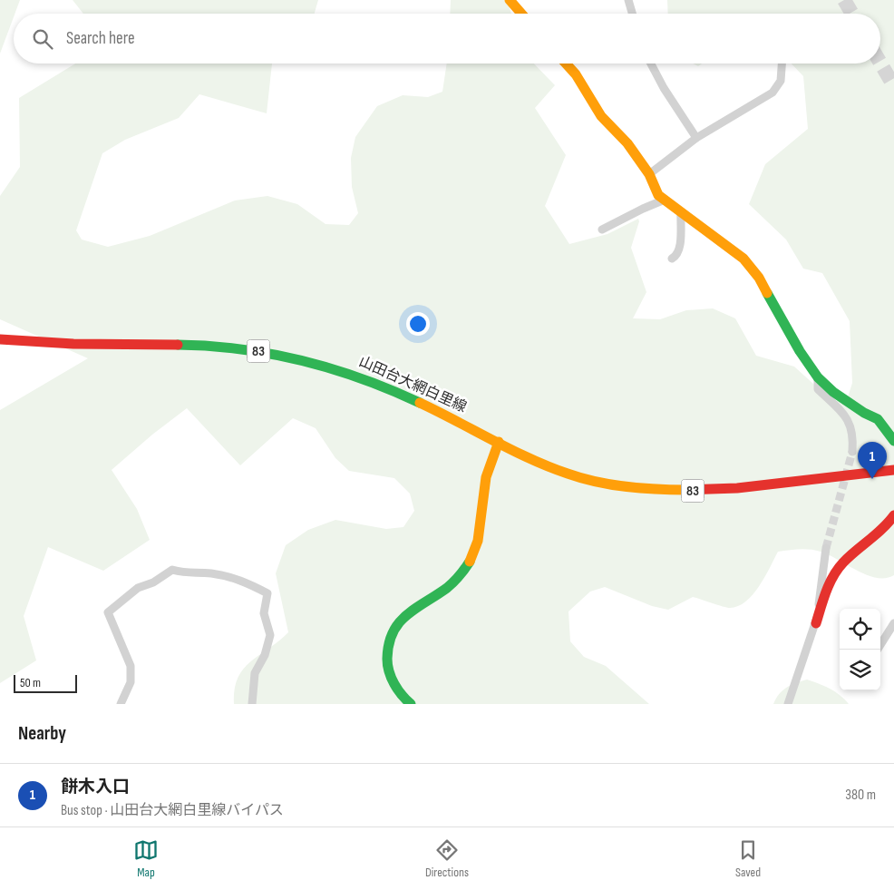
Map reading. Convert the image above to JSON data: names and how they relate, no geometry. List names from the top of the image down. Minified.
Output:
{"streets":{"main road":["83","山田台大網白里線"]},"crossings":[["83","山田台大網白里線"]],"scale_bar":"50 m","page":{"search":"Search here","pins":"1","scale":"50 m","heading":"Nearby","list":[{"mark":"1","name":"餅木入口","note":"Bus stop · 山田台大網白里線バイパス","value":"380 m"}],"nav":["Map","Directions","Saved"]}}
